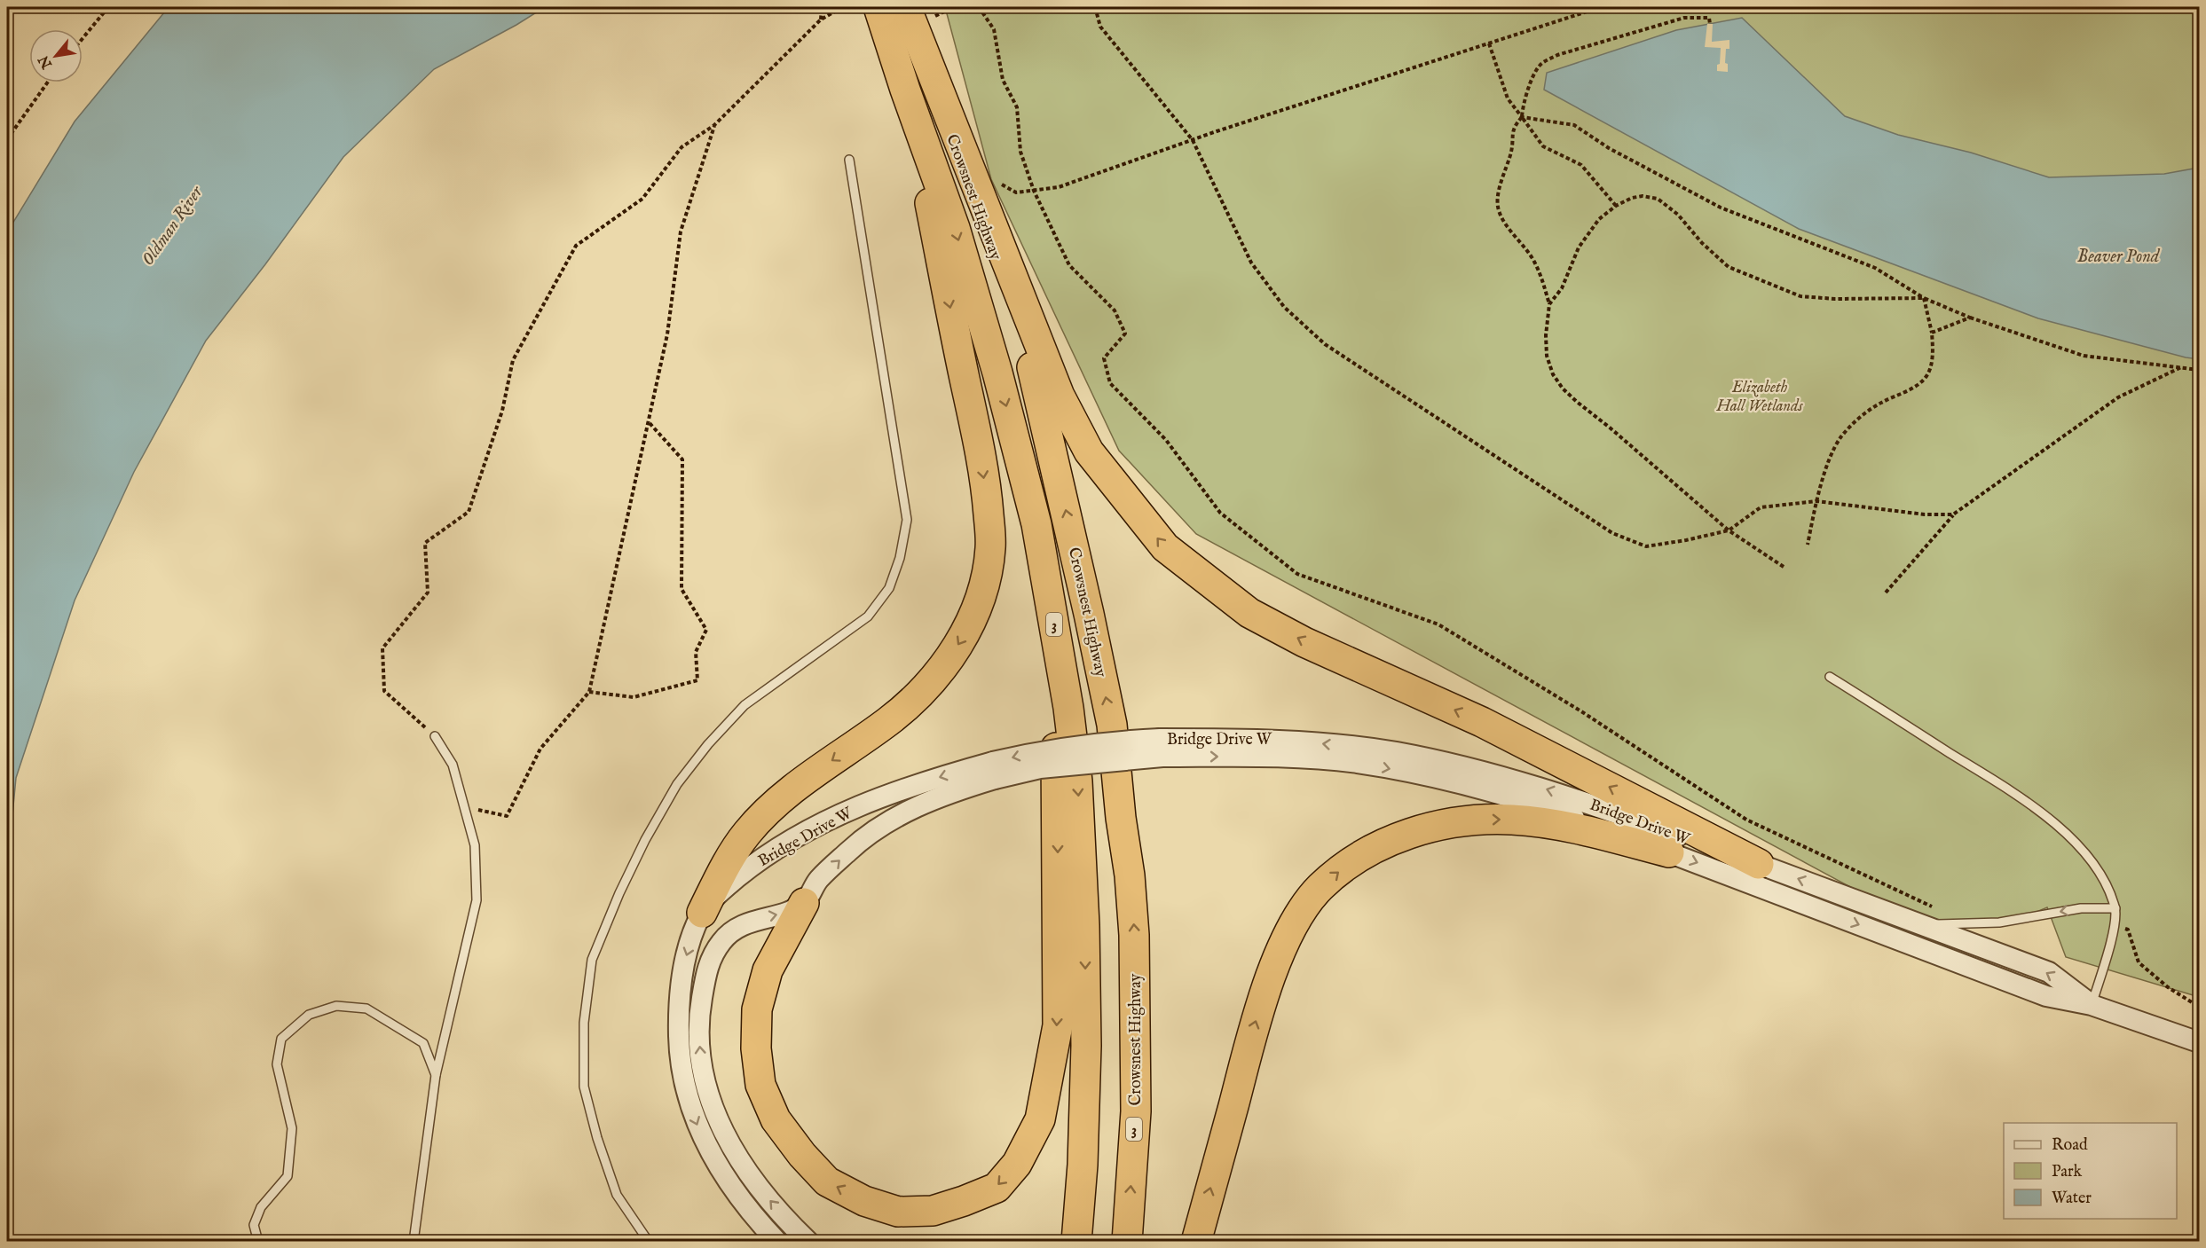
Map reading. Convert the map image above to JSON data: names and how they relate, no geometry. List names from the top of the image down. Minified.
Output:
{"streets":{"highway":["Crowsnest Highway","3"],"street":["Bridge Drive W"]},"water":["Oldman River","Beaver Pond"],"parks":["Elizabeth Hall Wetlands"],"legend":["Road","Park","Water"],"north":"bottom left"}
